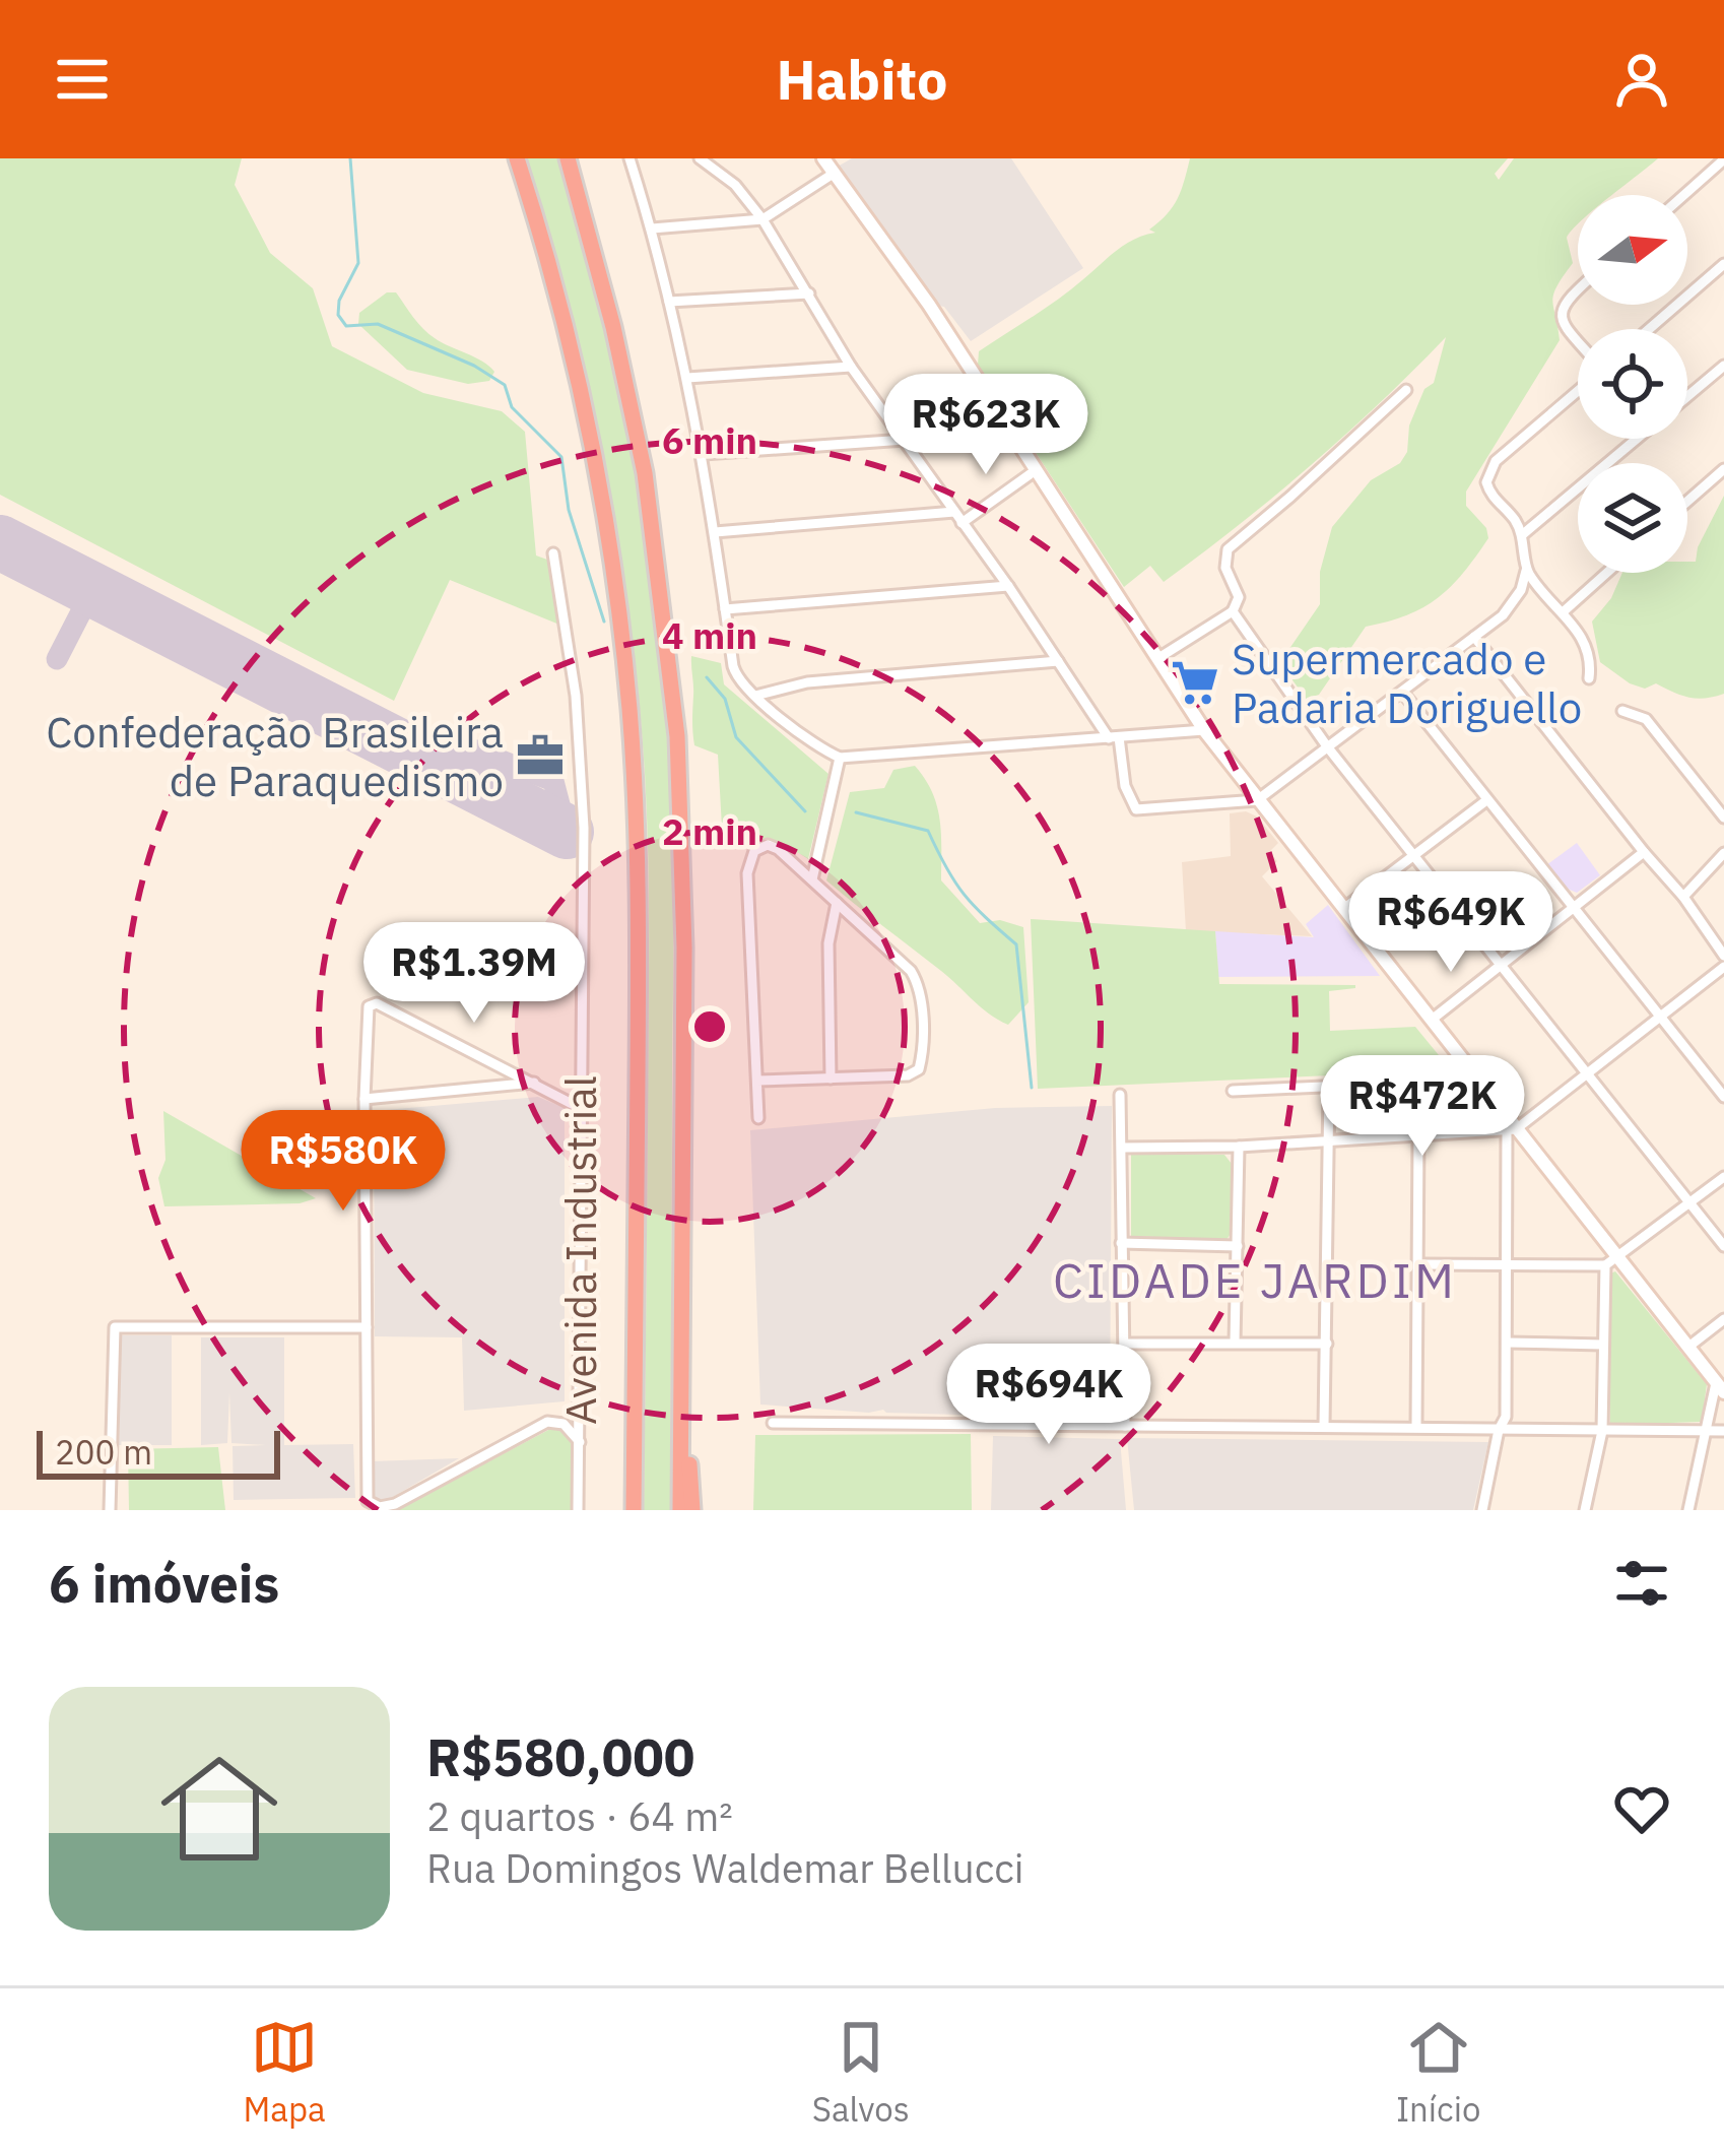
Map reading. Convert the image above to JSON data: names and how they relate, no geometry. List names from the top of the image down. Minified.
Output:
{"streets":{"street":["Avenida Industrial"]},"districts":["CIDADE JARDIM"],"places":{"supermarket":["Supermercado e Padaria Doriguello"],"office":["Confederação Brasileira de Paraquedismo"]},"scale_bar":"200 m","north":"right","page":{"header":"Habito","price":["R$623K","R$649K","R$1.39M","R$472K","R$580K","R$694K"],"scale":"200 m","heading":"6 imóveis","list":[{"name":"R$580,000","note":"2 quartos · 64 m² · Rua Domingos Waldemar Bellucci"}],"tabs":["Mapa","Salvos","Início"]},"rings":["6 min","4 min","2 min"]}
